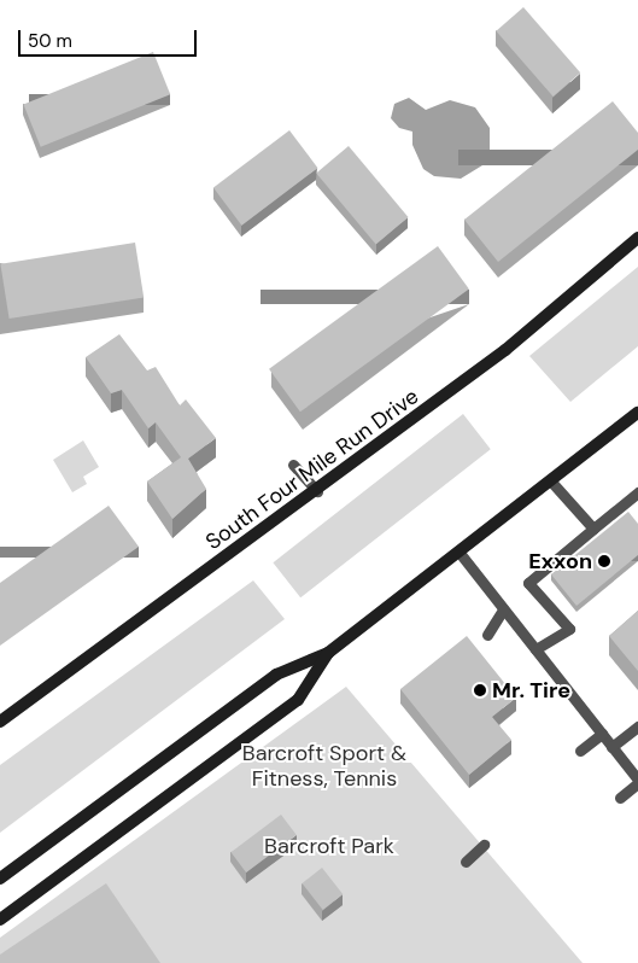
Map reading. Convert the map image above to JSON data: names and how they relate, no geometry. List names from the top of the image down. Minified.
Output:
{"streets":{"main road":["South Four Mile Run Drive"]},"parks":["Barcroft Sport & Fitness, Tennis","Barcroft Park"],"places":["Exxon","Mr. Tire"],"scale_bar":"50 m"}
